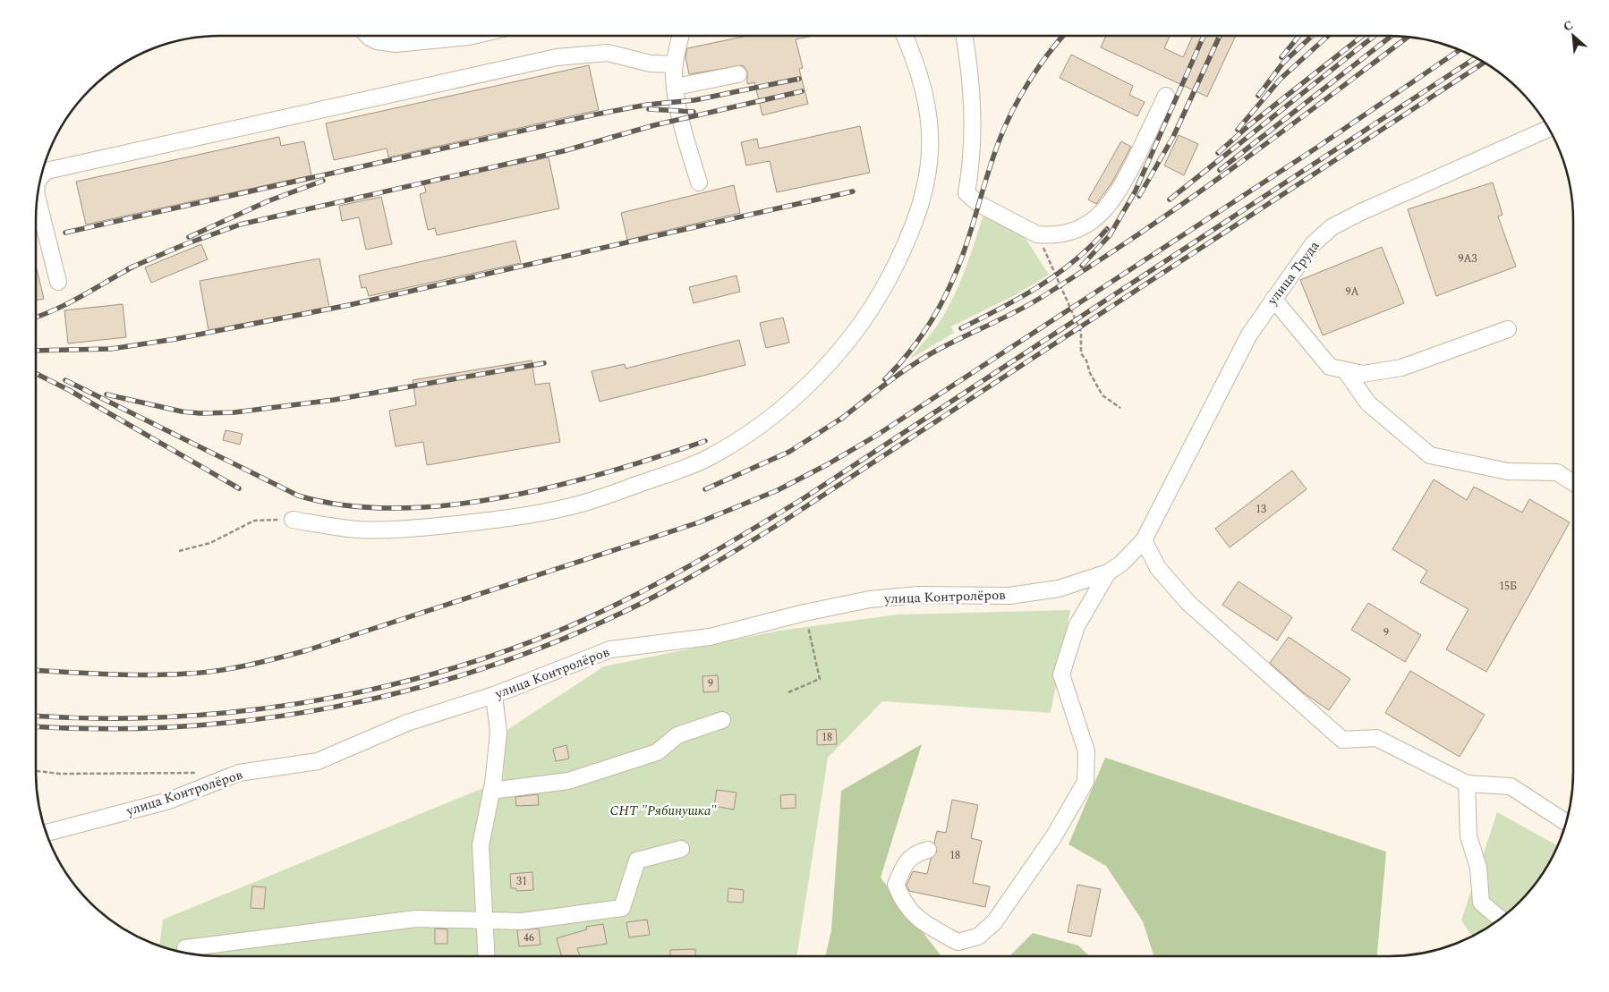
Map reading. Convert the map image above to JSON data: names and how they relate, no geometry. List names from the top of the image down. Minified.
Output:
{"streets":{"street":["улица Труда","улица Контролёров"]},"crossings":[["улица Труда","улица Контролёров"]],"parks":["СНТ \"Рябинушка\""],"house_numbers":["9А3","9А","13","15Б","9","9","18","18","31","46"],"north":"top left"}
